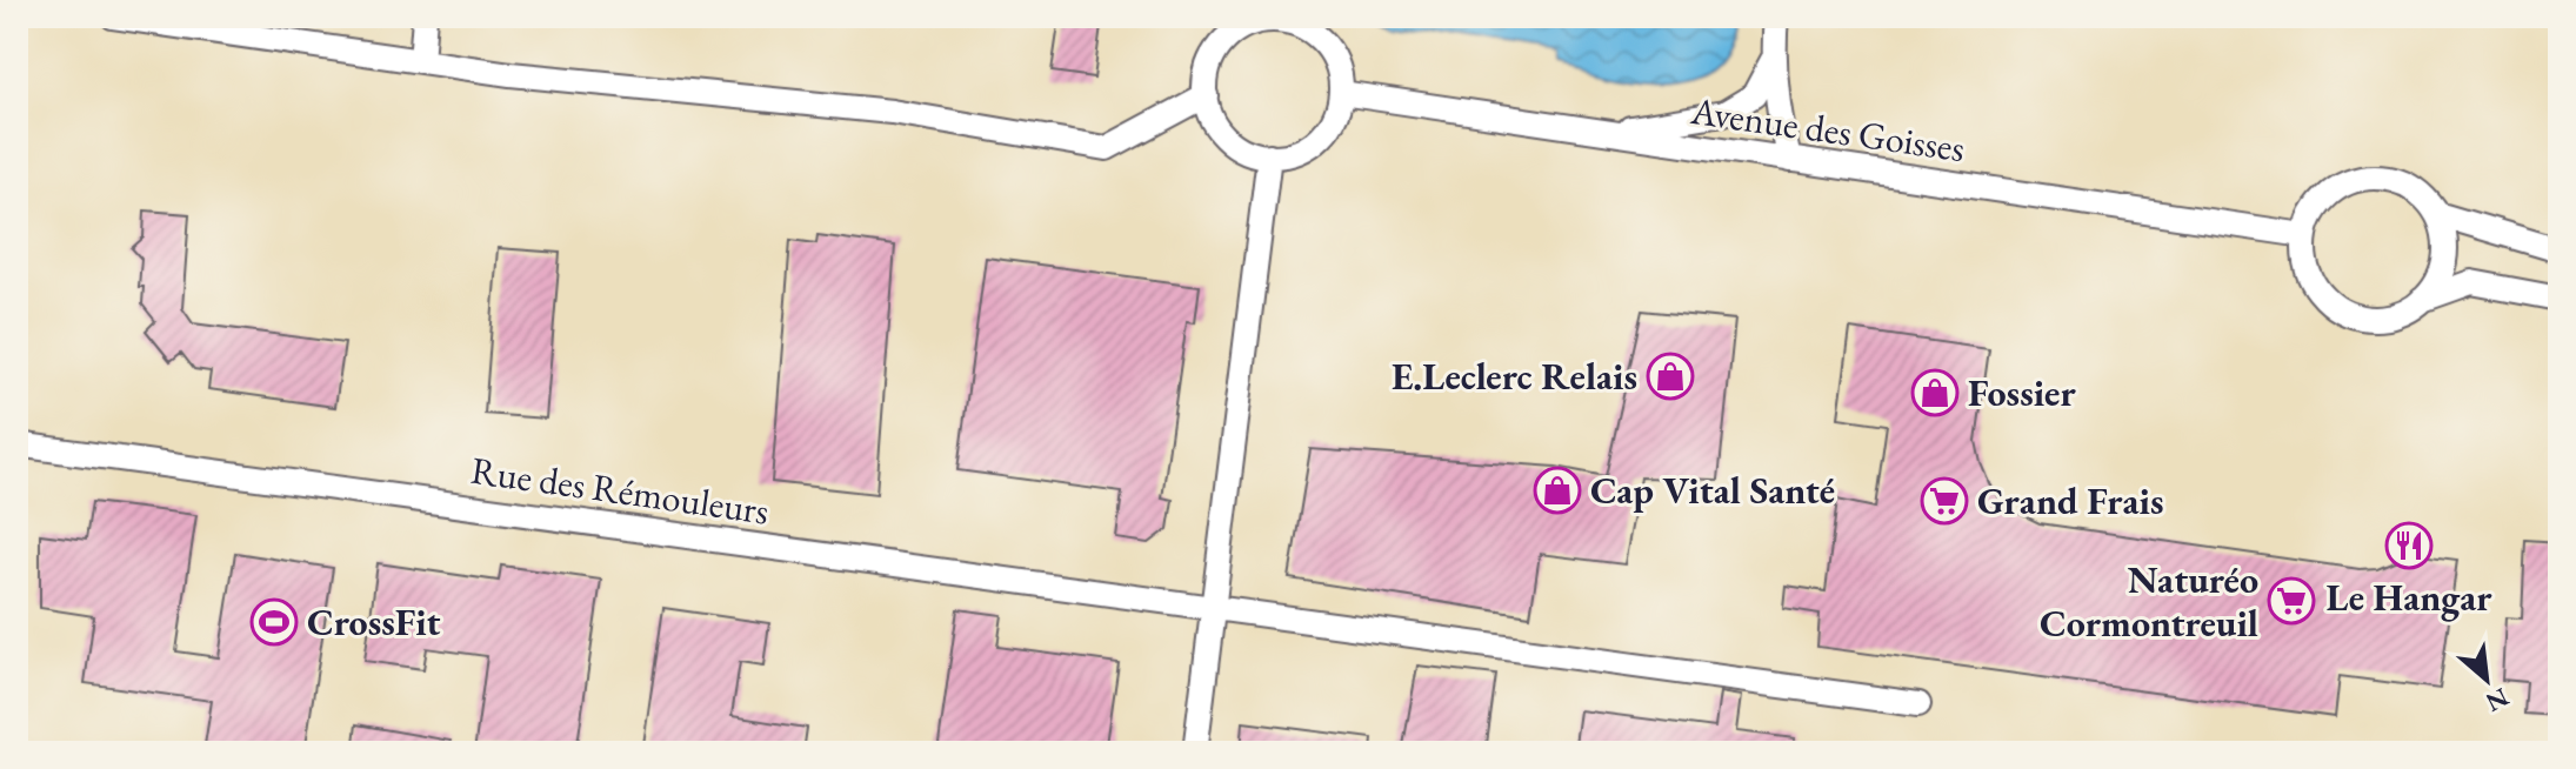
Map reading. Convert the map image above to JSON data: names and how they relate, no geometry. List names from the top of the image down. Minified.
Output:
{"streets":{"street":["Avenue des Goisses","Rue des Rémouleurs"]},"places":{"shop":["E.Leclerc Relais","Fossier","Cap Vital Santé"],"supermarket":["Grand Frais","Naturéo Cormontreuil"],"restaurant":["Le Hangar"],"sports":["CrossFit"]},"north":"bottom right"}
